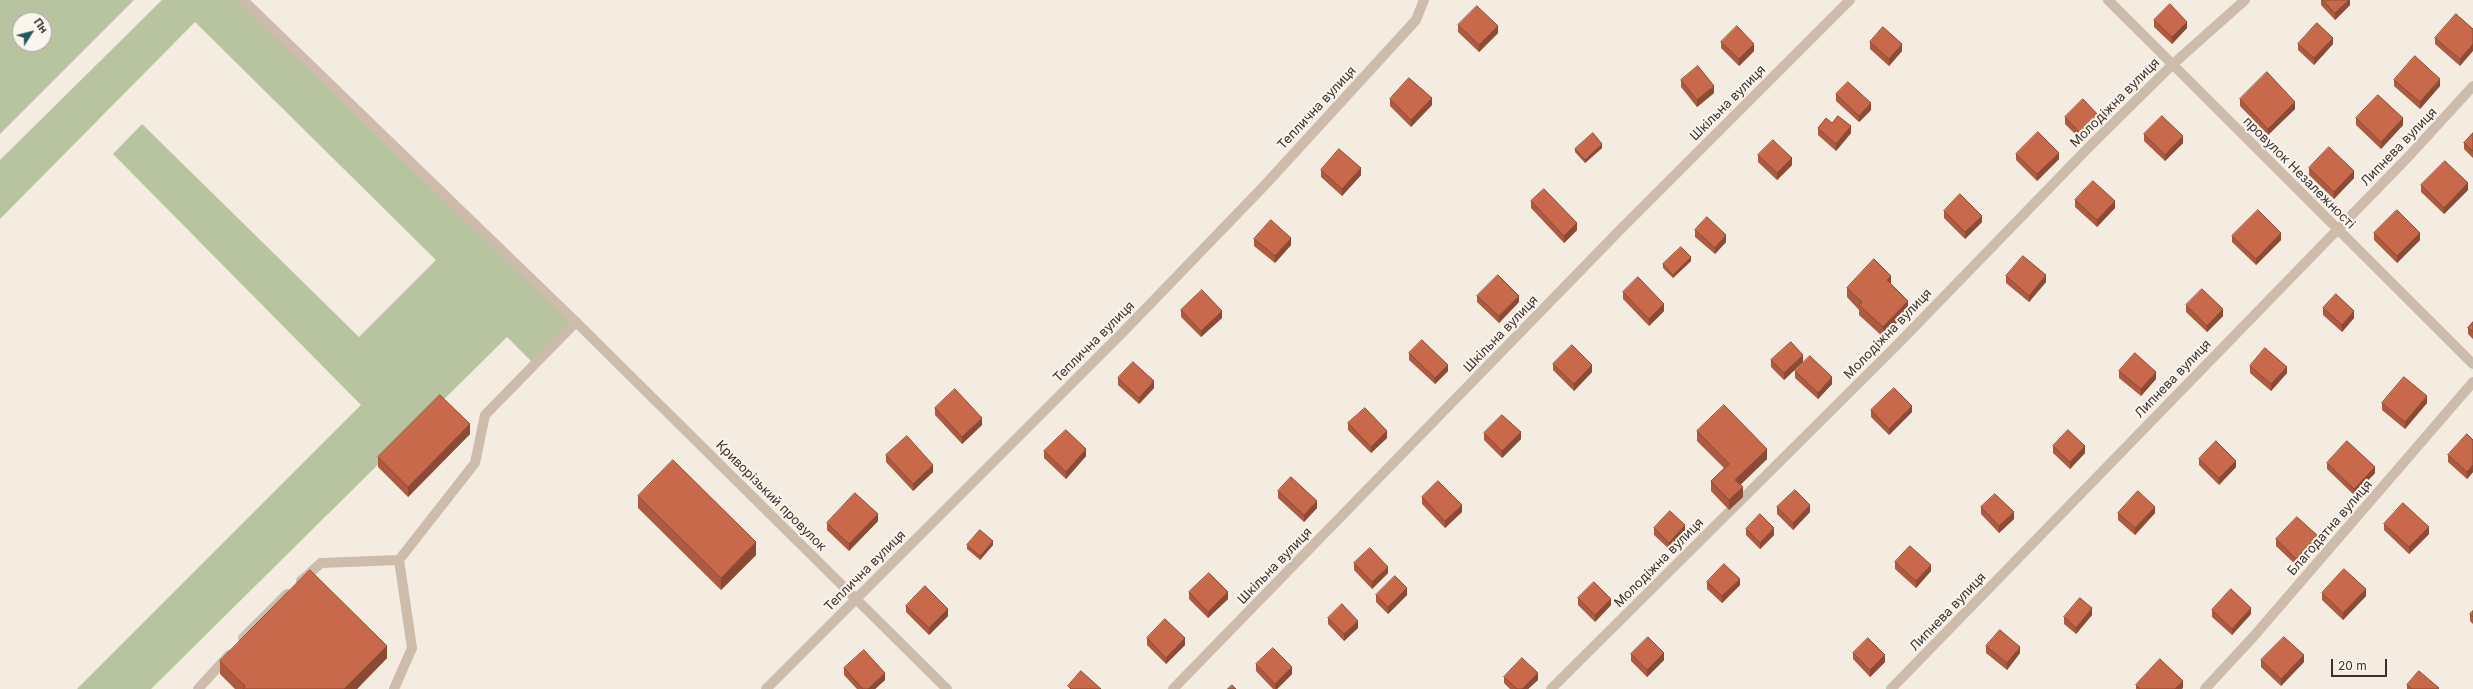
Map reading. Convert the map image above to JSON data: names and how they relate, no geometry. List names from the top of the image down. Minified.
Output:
{"streets":{"street":["Шкільна вулиця","Молодіжна вулиця","Теплична вулиця","Липнева вулиця","провулок Незалежності","Криворізький провулок","Благодатна вулиця"]},"crossings":[["Молодіжна вулиця","провулок Незалежності"],["Теплична вулиця","Криворізький провулок"],["Липнева вулиця","провулок Незалежності"]],"scale_bar":"20 m","north":"top right"}
